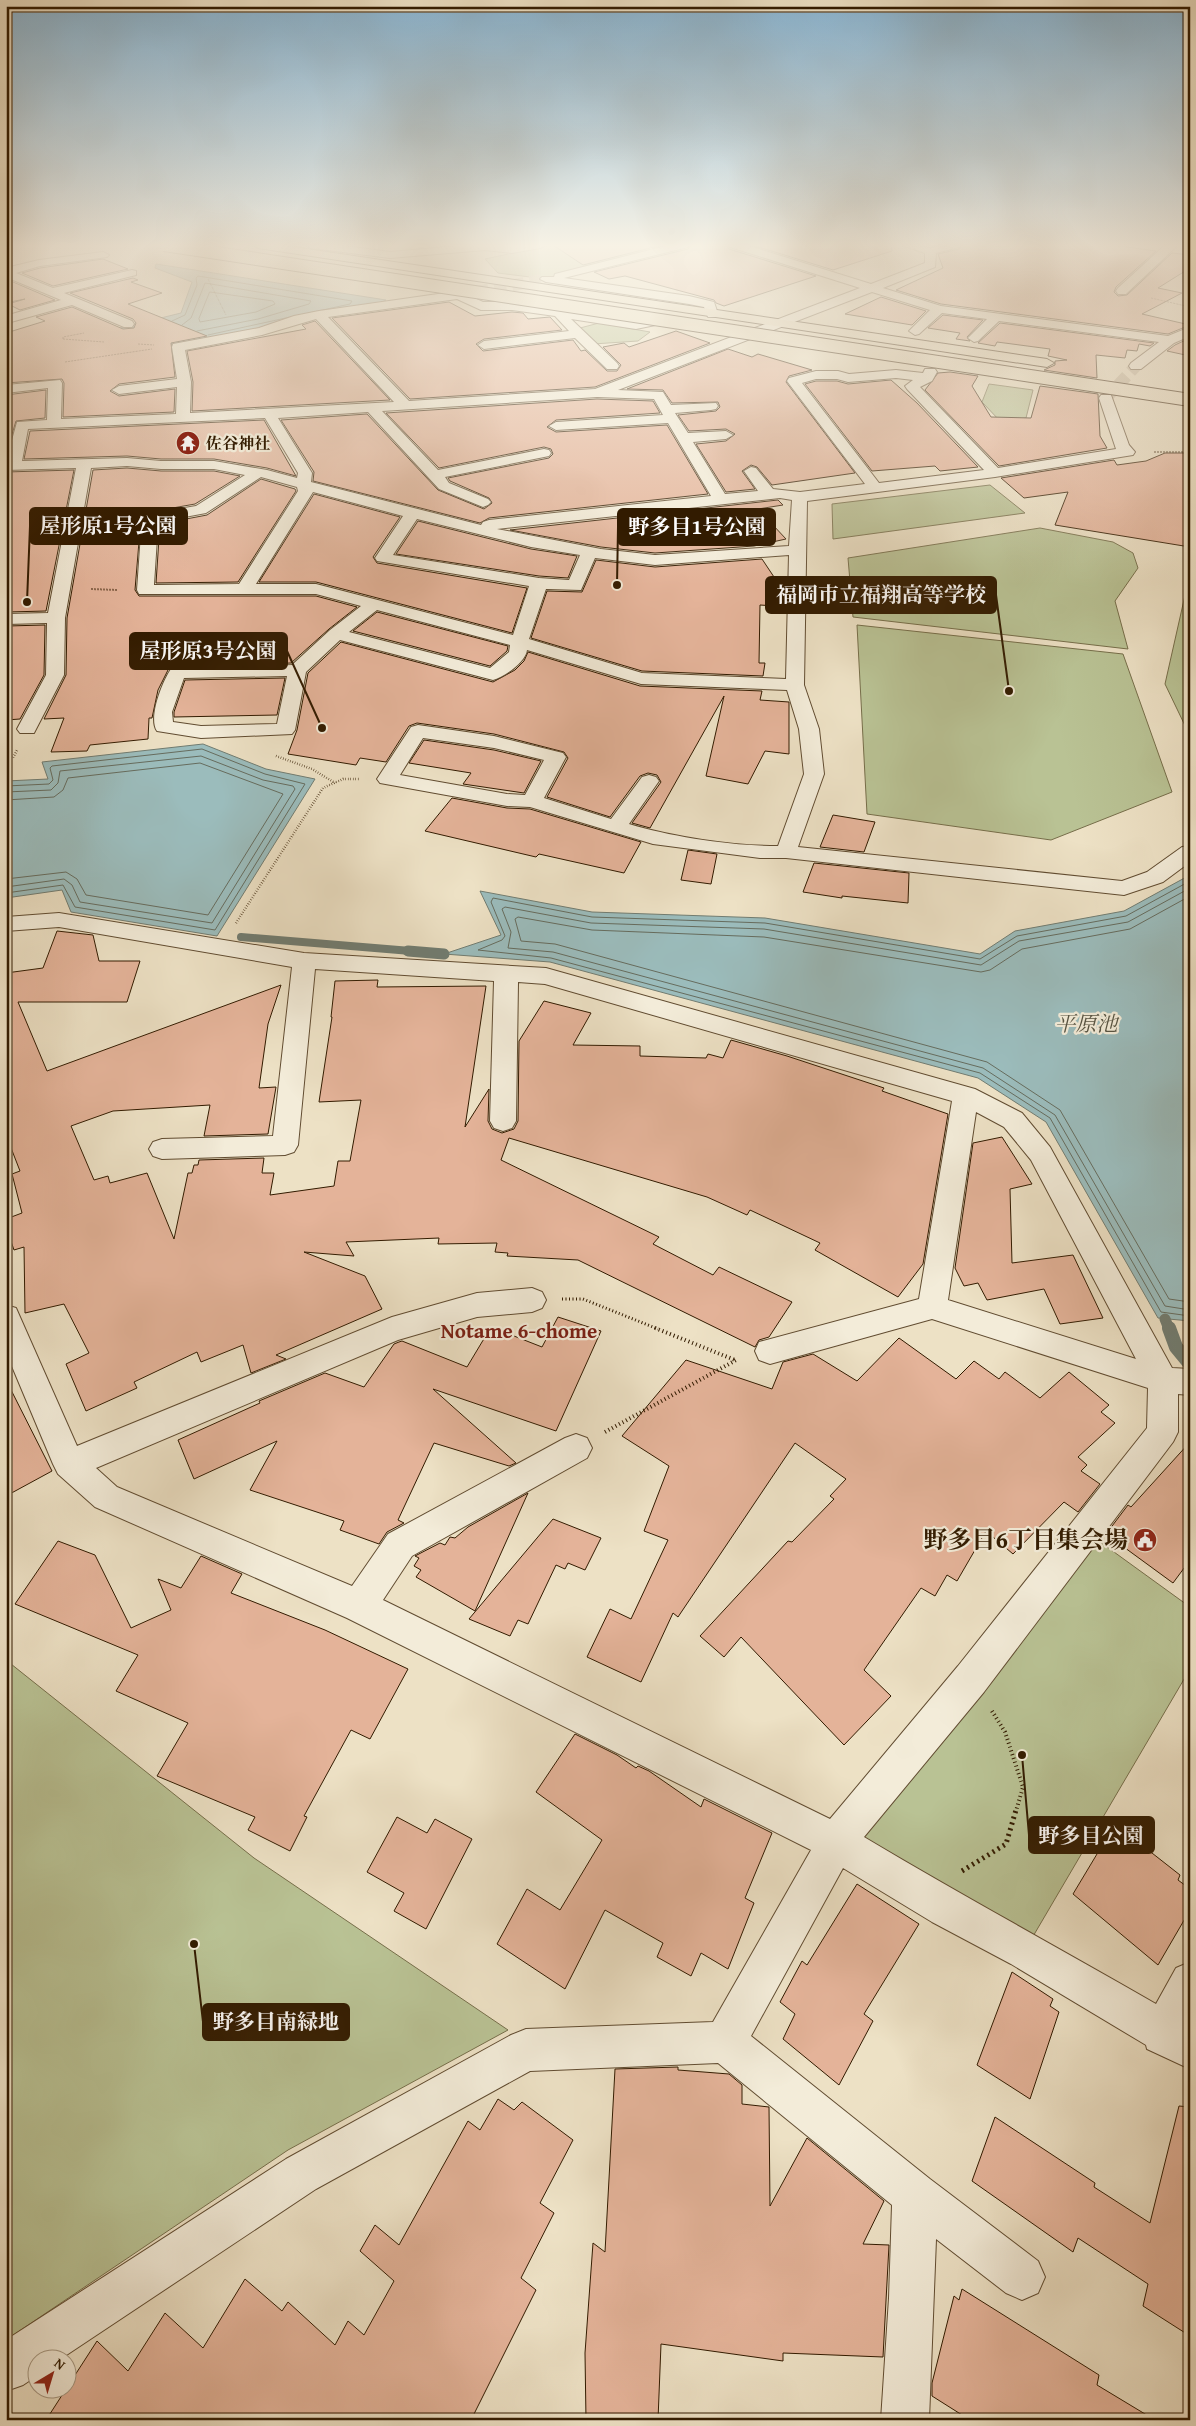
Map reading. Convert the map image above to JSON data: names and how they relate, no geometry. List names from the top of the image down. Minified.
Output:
{"districts":["Notame 6-chome"],"water":["平原池"],"places":{"temple":["佐谷神社"],"other":["野多目1号公園","屋形原1号公園","福岡市立福翔高等学校","屋形原3号公園","野多目公園","野多目南緑地"],"public building":["野多目6丁目集会場"]},"north":"top right"}
